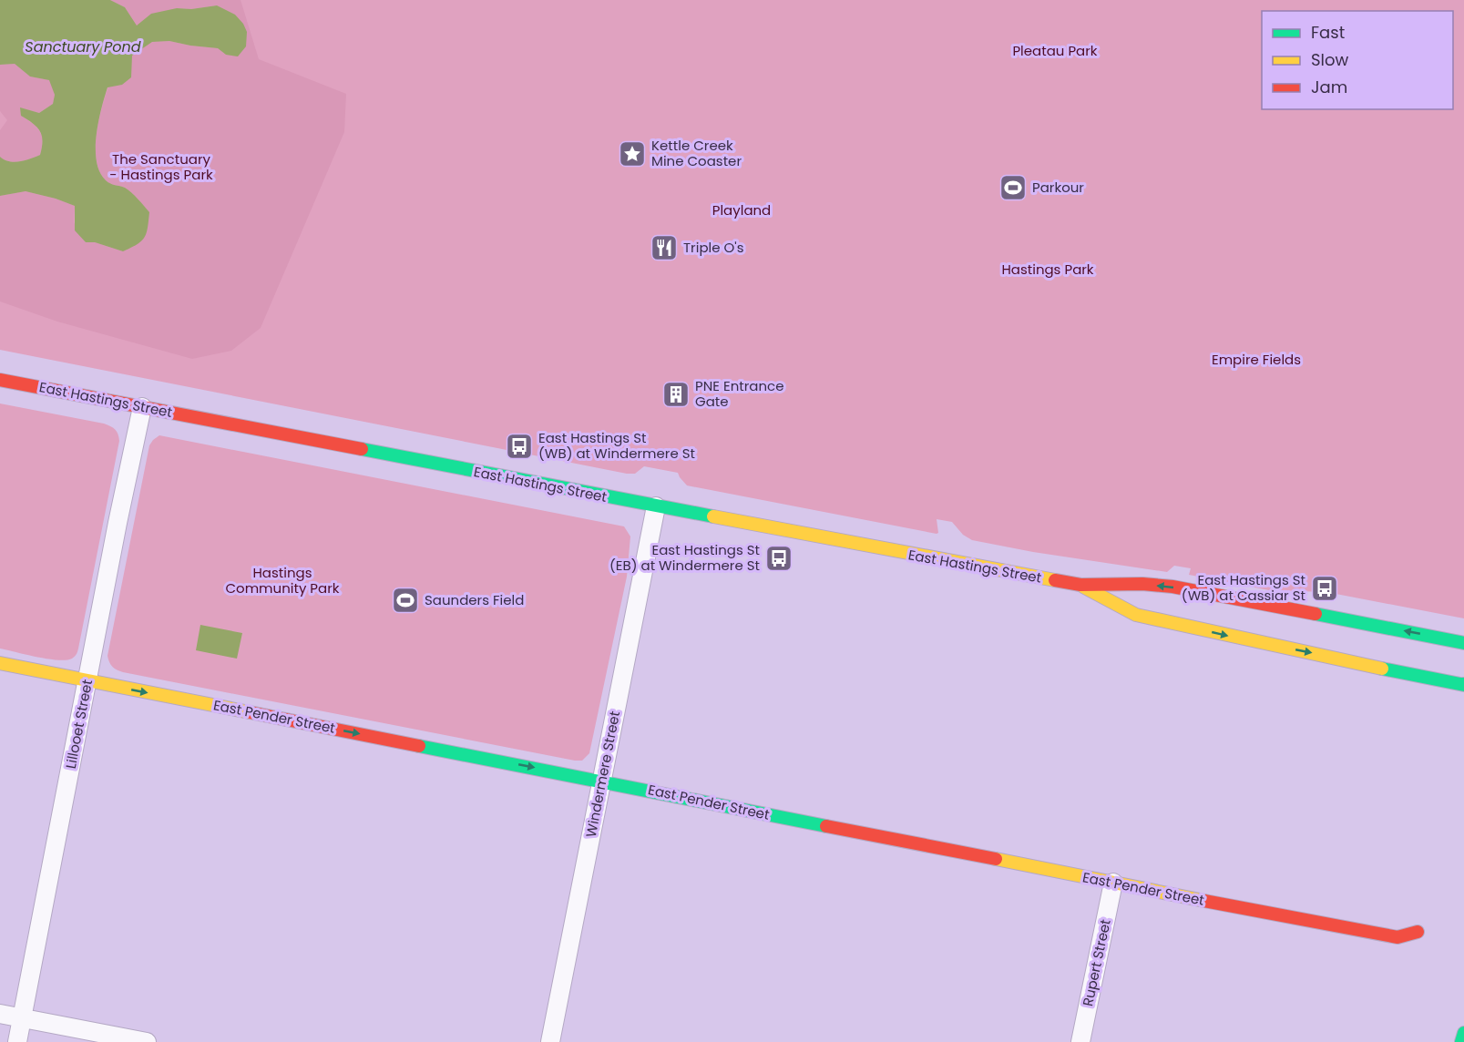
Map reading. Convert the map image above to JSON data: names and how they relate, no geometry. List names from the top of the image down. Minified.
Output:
{"streets":{"main road":["East Hastings Street","East Pender Street"],"street":["Lillooet Street","Windermere Street","Rupert Street"]},"crossings":[["East Hastings Street","Lillooet Street"],["East Hastings Street","Windermere Street"],["East Pender Street","Lillooet Street"],["East Pender Street","Windermere Street"],["East Pender Street","Rupert Street"]],"one_way":["East Pender Street"],"water":["Sanctuary Pond"],"parks":["Pleatau Park","The Sanctuary - Hastings Park","Playland","Hastings Park","Empire Fields","Hastings Community Park"],"places":{"place":["Kettle Creek Mine Coaster"],"sports":["Parkour","Saunders Field"],"restaurant":["Triple O's"],"building":["PNE Entrance Gate"],"bus stop":["East Hastings St (WB) at Windermere St","East Hastings St (EB) at Windermere St","East Hastings St (WB) at Cassiar St"]},"legend":["Fast","Slow","Jam"]}
